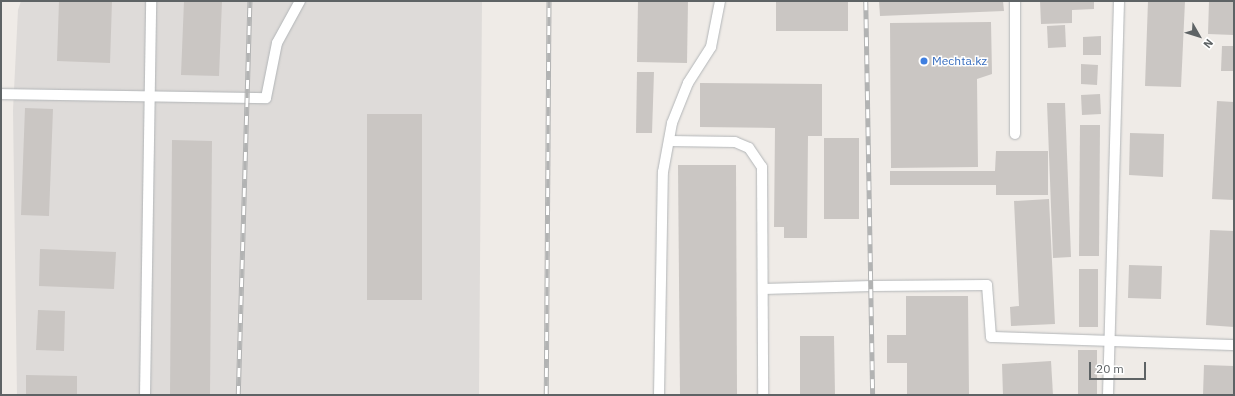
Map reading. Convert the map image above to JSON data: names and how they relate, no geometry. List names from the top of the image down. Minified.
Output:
{"places":["Mechta.kz"],"scale_bar":"20 m","north":"bottom right"}
